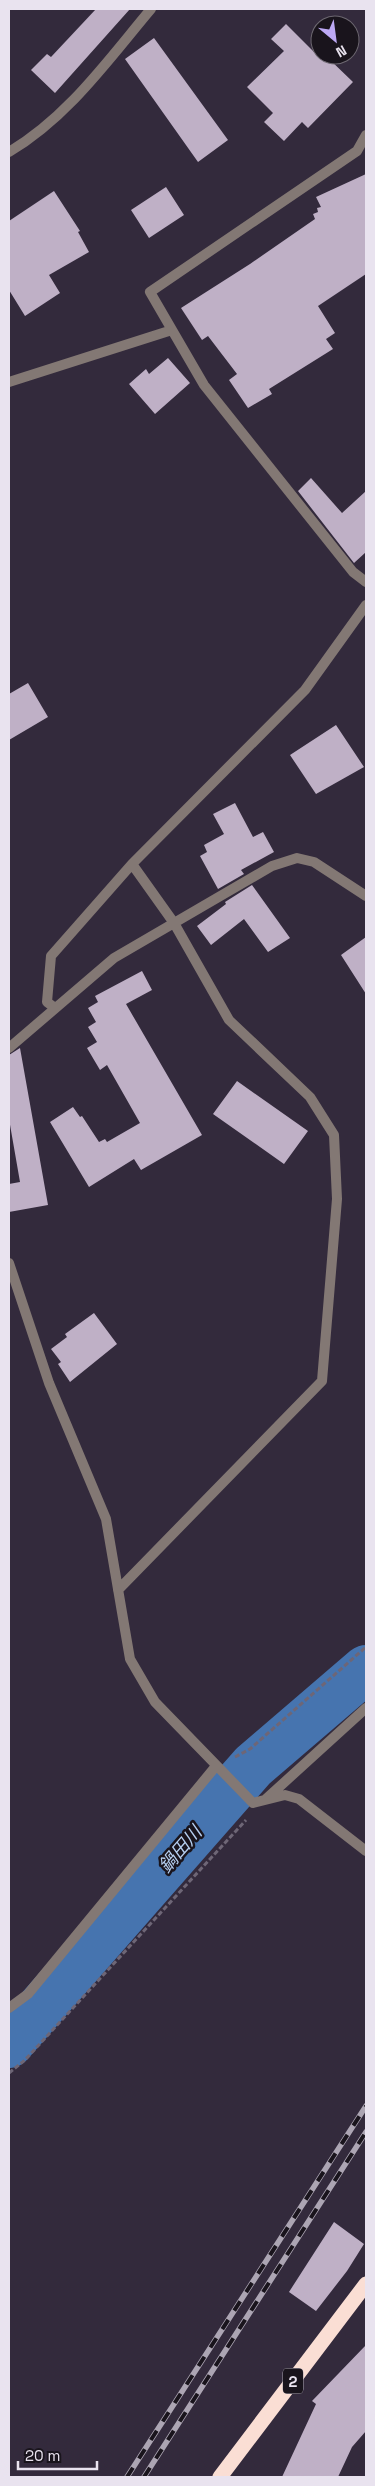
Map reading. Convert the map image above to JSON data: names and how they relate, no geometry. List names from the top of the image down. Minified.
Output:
{"streets":{"highway":["2"]},"water":["鍋田川"],"scale_bar":"20 m","north":"bottom right"}
